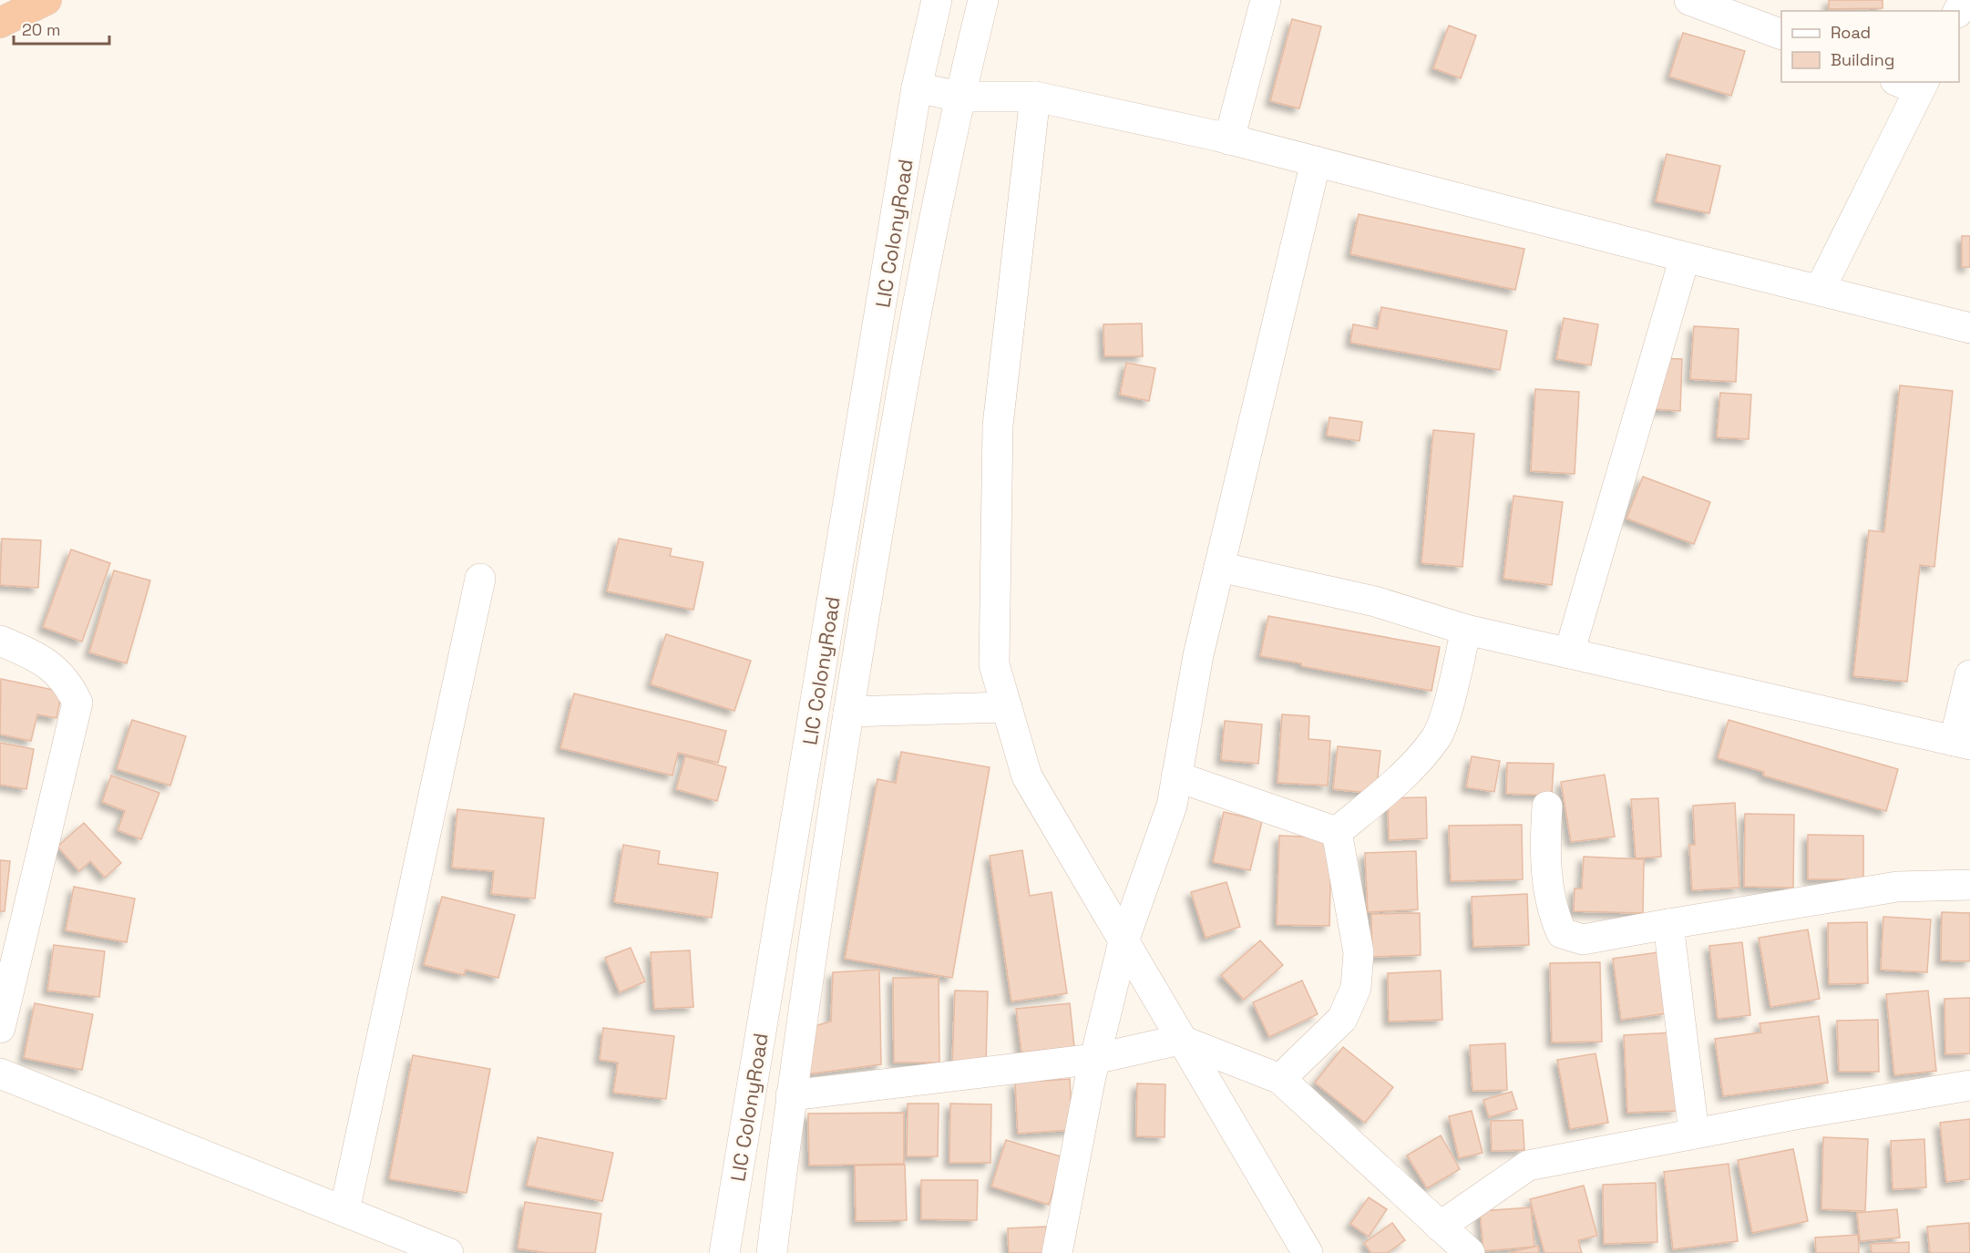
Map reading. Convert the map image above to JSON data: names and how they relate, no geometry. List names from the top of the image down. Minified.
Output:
{"streets":{"street":["LIC ColonyRoad"]},"legend":["Road","Building"],"scale_bar":"20 m"}
